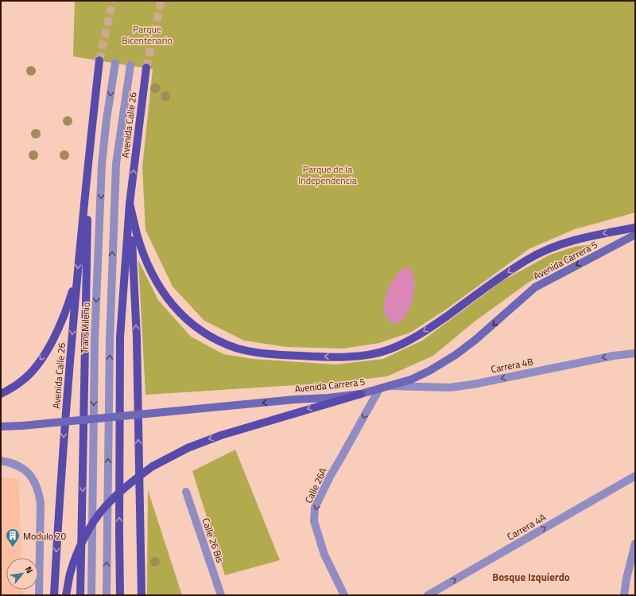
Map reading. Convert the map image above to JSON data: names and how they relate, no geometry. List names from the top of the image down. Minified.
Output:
{"streets":{"main road":["Avenida Calle 26","Avenida Carrera 5"],"street":["TransMilenio","Carrera 4B","Calle 26A","Carrera 4A","Calle 26 Bis"]},"crossings":[["Avenida Carrera 5","Carrera 4B"],["Avenida Carrera 5","Calle 26A"]],"one_way":["Avenida Carrera 5","Carrera 4B","Calle 26A","Carrera 4A"],"districts":["Bosque Izquierdo"],"parks":["Parque Bicentenario","Parque de la Independencia"],"places":{"building":["Modulo 20"]},"north":"top right"}
